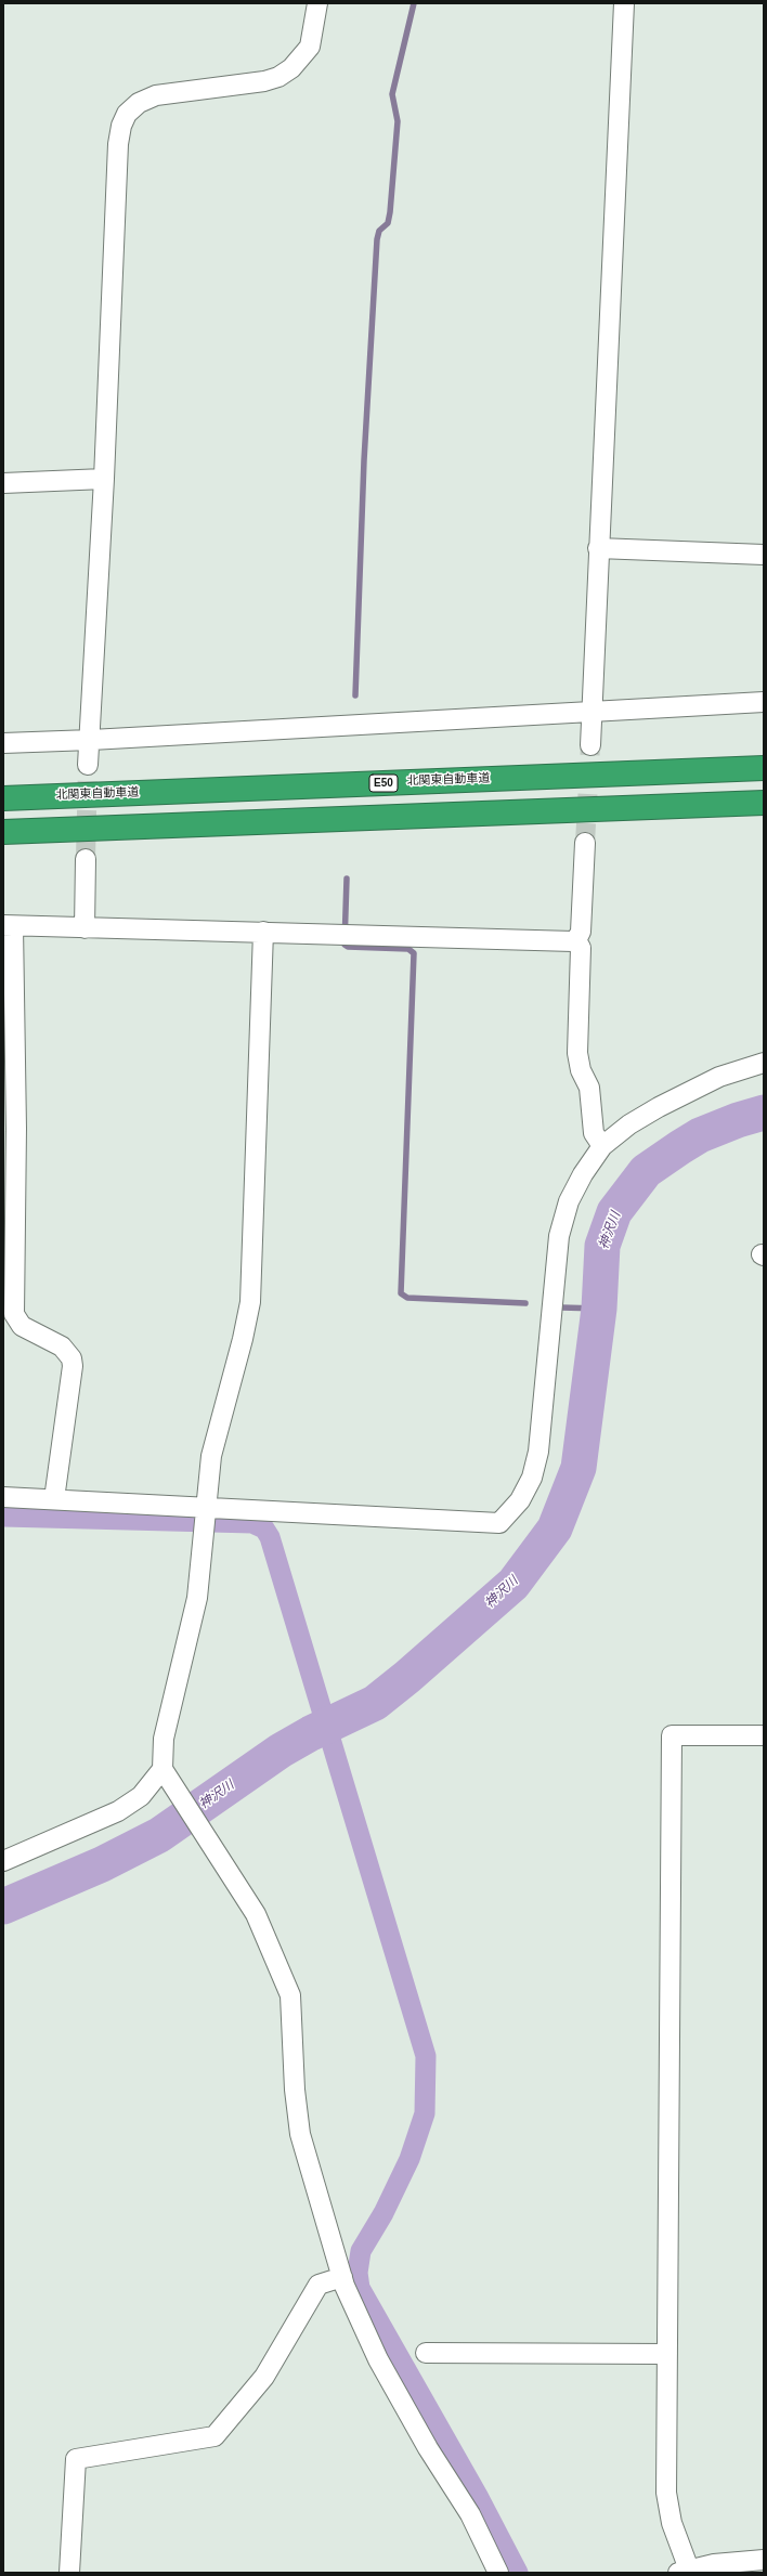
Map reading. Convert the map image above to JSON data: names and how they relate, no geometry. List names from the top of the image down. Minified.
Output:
{"streets":{"highway":["北関東自動車道","E50"]},"water":["神沢川"]}
